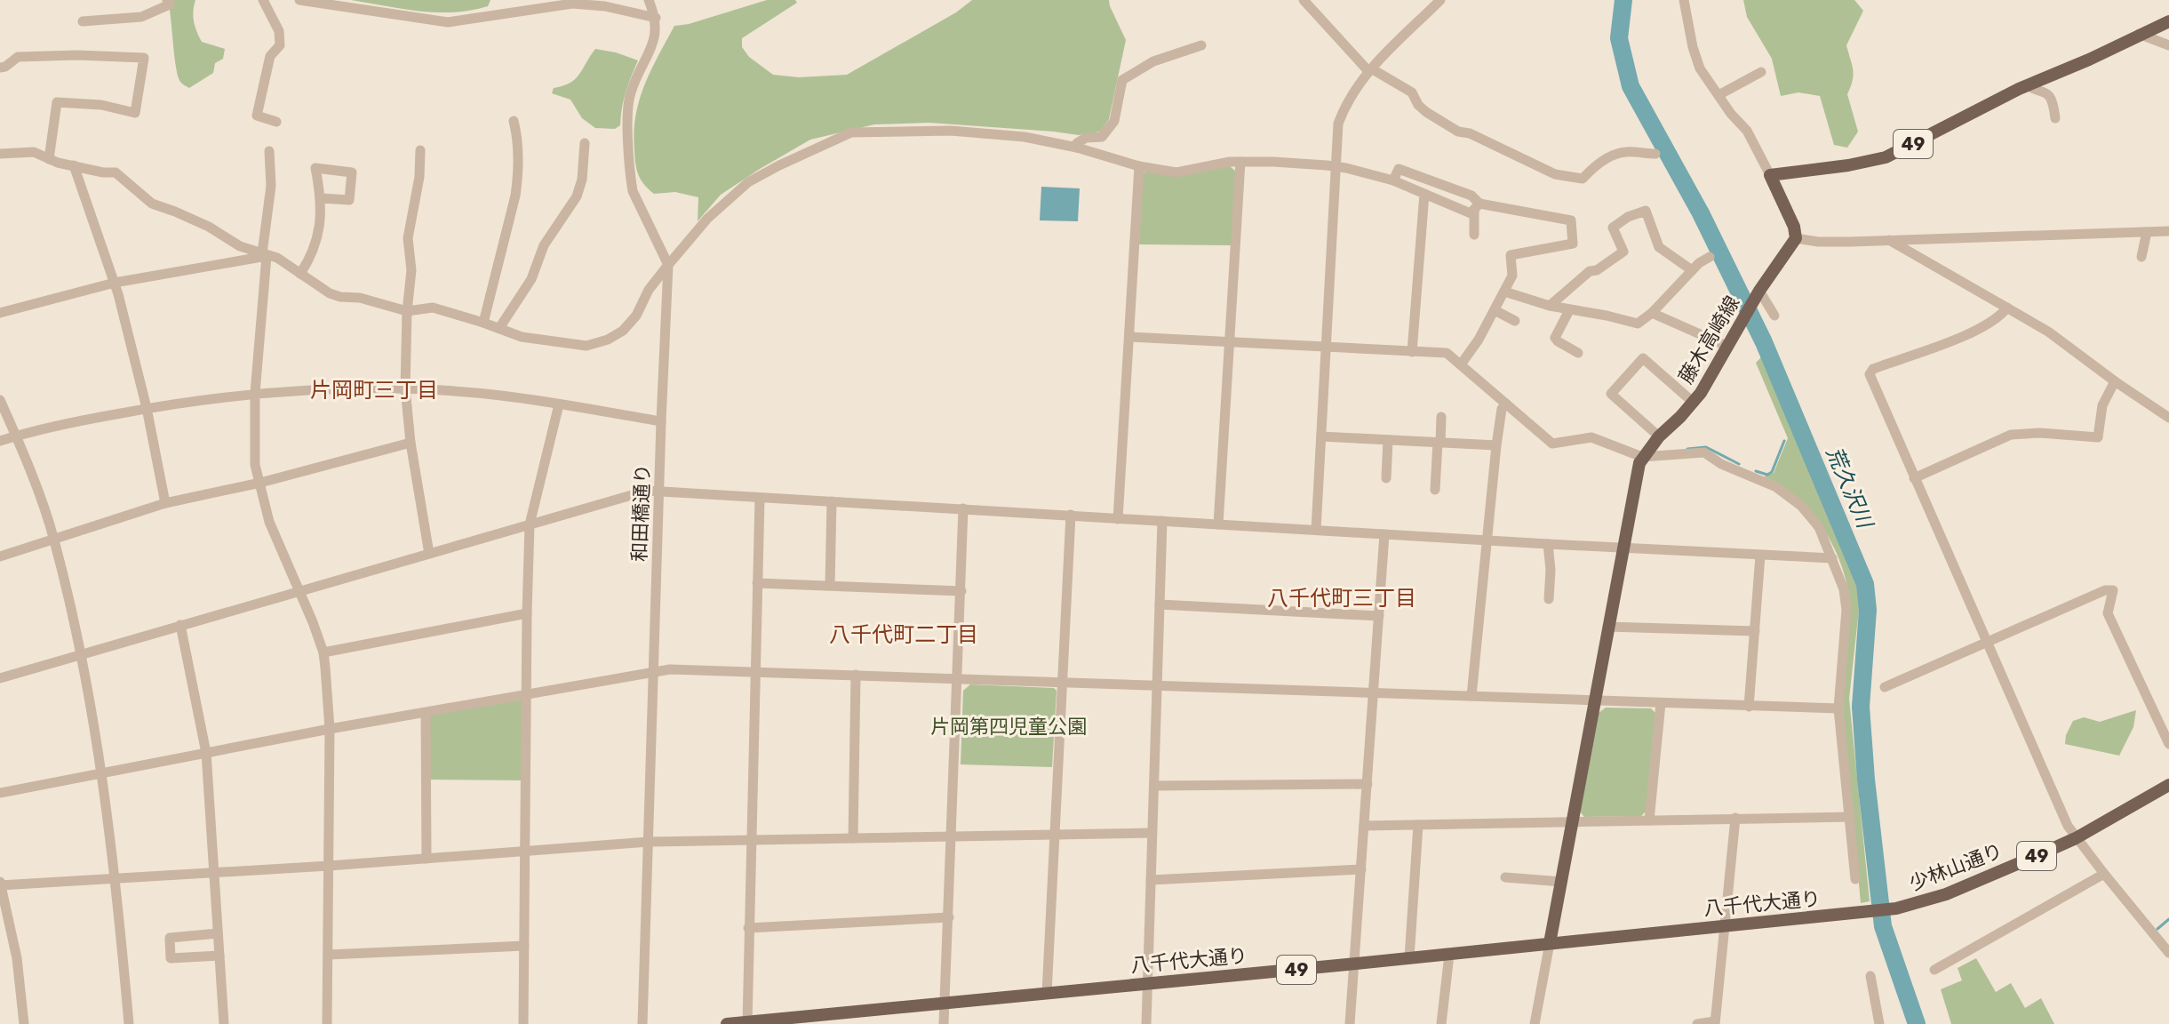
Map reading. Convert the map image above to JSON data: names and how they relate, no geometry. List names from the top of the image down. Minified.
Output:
{"streets":{"main road":["49","藤木高崎線","少林山通り","八千代大通り"],"street":["和田橋通り"]},"crossings":[["藤木高崎線","八千代大通り"],["少林山通り","八千代大通り"]],"districts":["片岡町三丁目","八千代町三丁目","八千代町二丁目"],"water":["荒久沢川"],"parks":["片岡第四児童公園"]}
